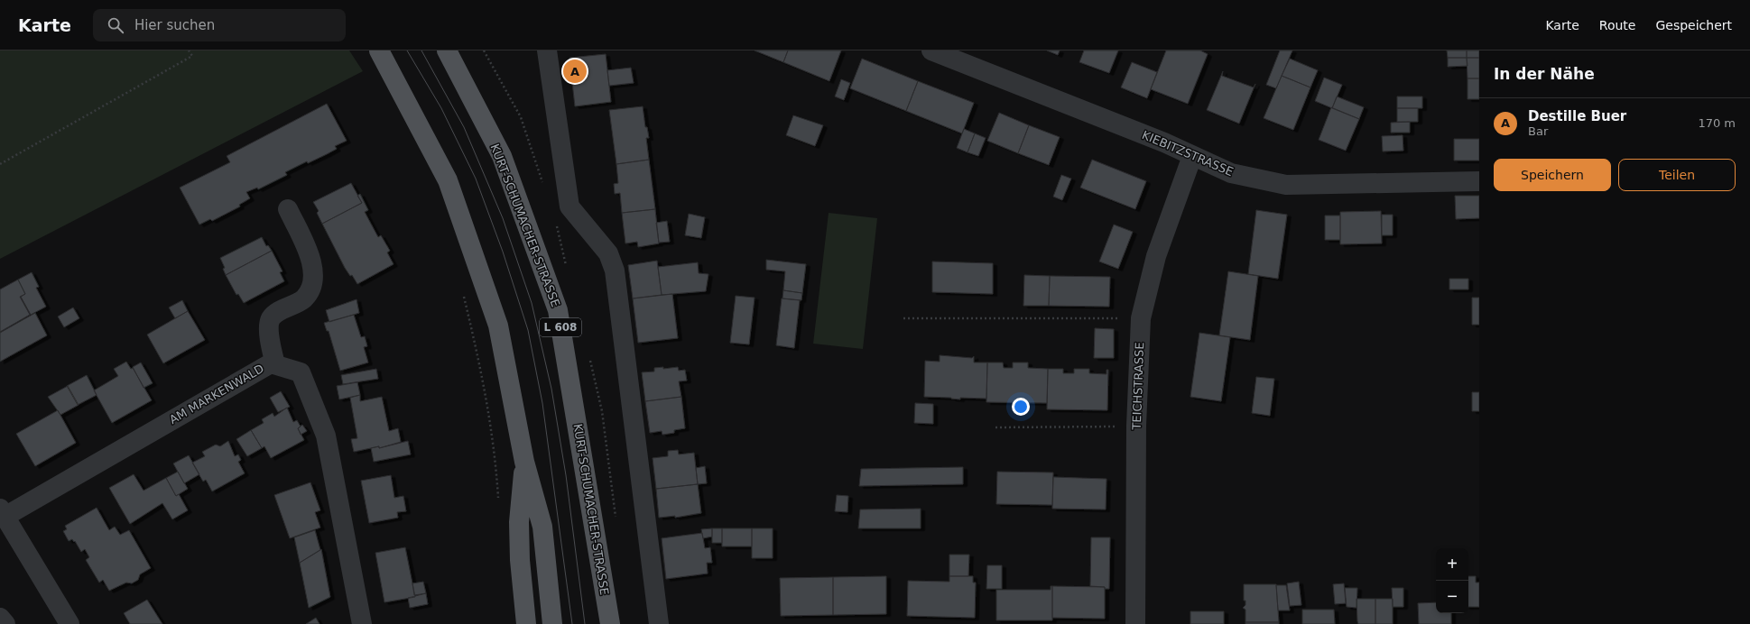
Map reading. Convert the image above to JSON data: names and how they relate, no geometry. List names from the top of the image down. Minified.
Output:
{"streets":{"main road":["KURT-SCHUMACHER-STRASSE","L 608"],"street":["KIEBITZSTRASSE","TEICHSTRASSE","AM MARKENWALD"]},"crossings":[["KIEBITZSTRASSE","TEICHSTRASSE"]],"page":{"header":"Karte","search":"Hier suchen","nav":["Karte","Route","Gespeichert"],"heading":"In der Nähe","pins":"A","list":[{"mark":"A","name":"Destille Buer","note":"Bar","value":"170 m"}],"buttons":["Speichern","Teilen"],"map_buttons":["+","−"]}}
